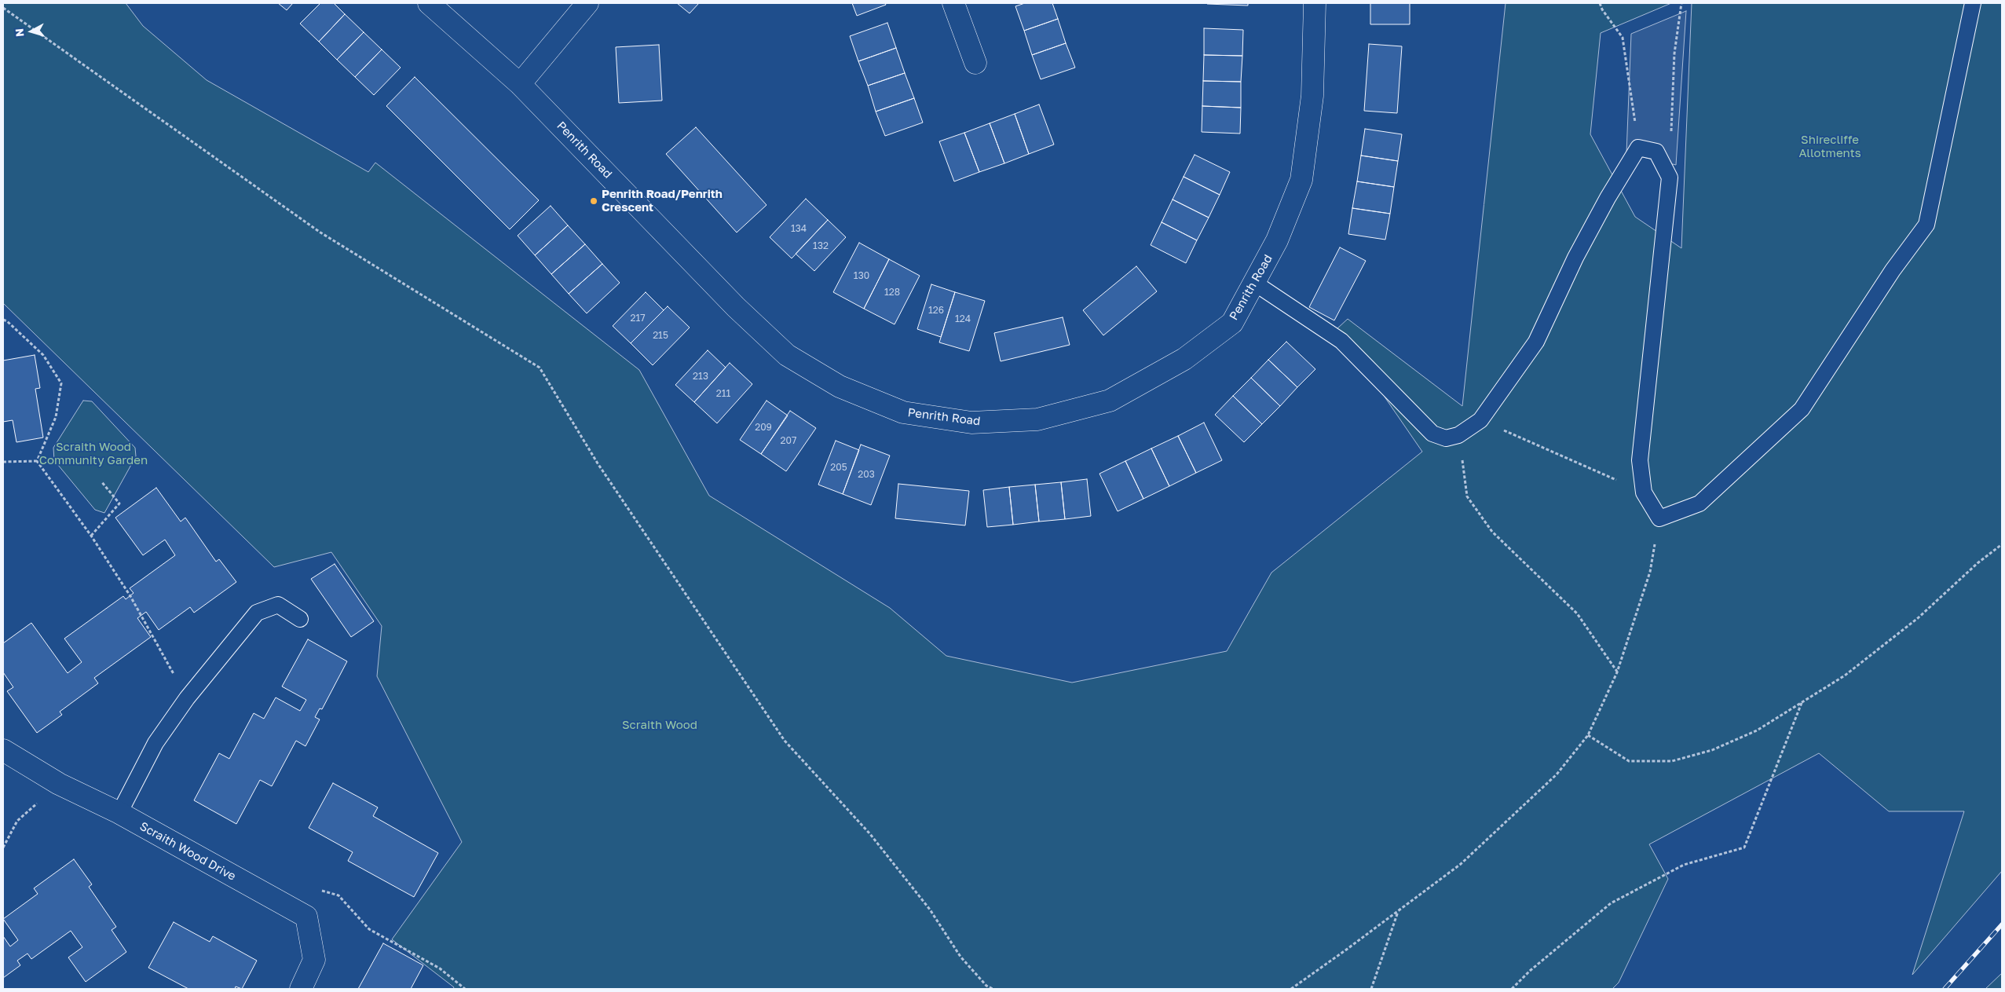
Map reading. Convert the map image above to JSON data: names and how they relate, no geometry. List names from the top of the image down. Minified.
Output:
{"streets":{"street":["Penrith Road","Scraith Wood Drive"]},"parks":["Shirecliffe Allotments","Scraith Wood Community Garden","Scraith Wood"],"places":["Penrith Road/Penrith Crescent"],"house_numbers":["134","132","130","128","126","217","124","215","213","211","209","207","205","203"],"north":"left"}
